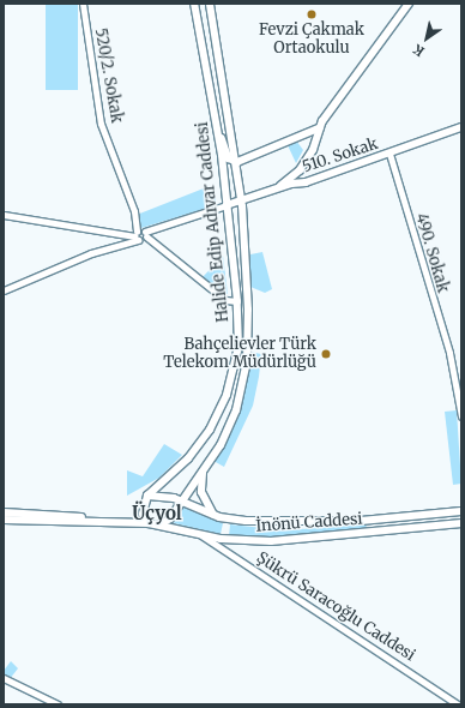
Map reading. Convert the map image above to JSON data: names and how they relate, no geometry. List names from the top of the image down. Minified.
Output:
{"streets":{"main road":["510. Sokak","Halide Edip Adıvar Caddesi","İnönü Caddesi"],"street":["520/2. Sokak","490. Sokak","Şükrü Saracoğlu Caddesi"]},"crossings":[["510. Sokak","Halide Edip Adıvar Caddesi"],["510. Sokak","490. Sokak"],["Halide Edip Adıvar Caddesi","İnönü Caddesi"],["İnönü Caddesi","Şükrü Saracoğlu Caddesi"]],"districts":["Üçyol"],"places":["Fevzi Çakmak Ortaokulu","Bahçelievler Türk Telekom Müdürlüğü"],"north":"bottom left"}
